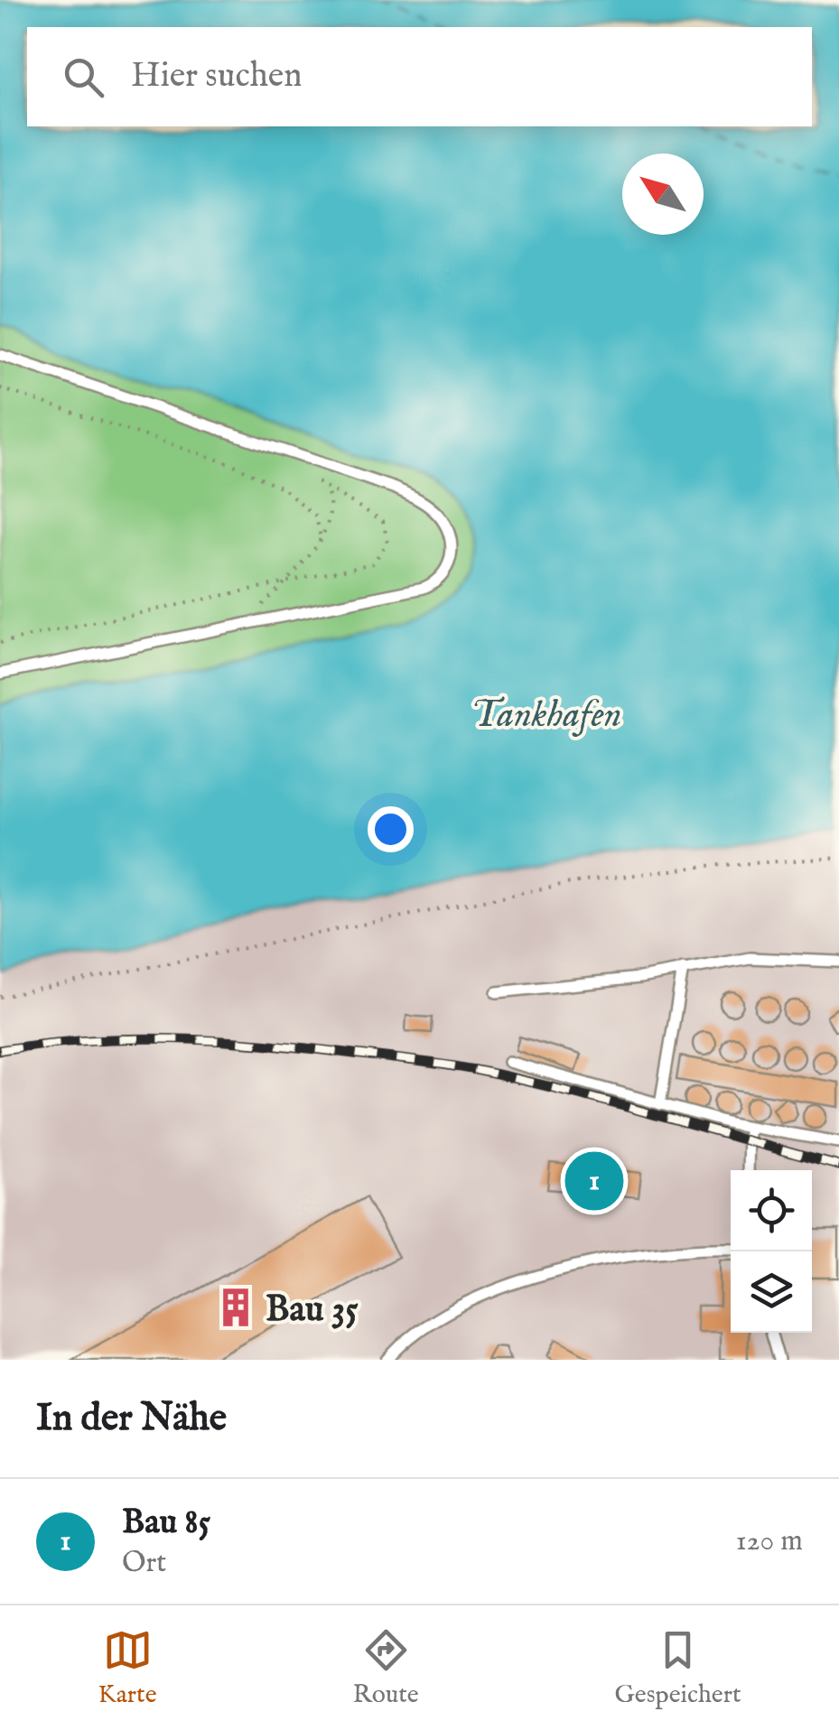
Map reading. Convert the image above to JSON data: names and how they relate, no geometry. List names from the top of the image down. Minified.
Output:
{"water":["Tankhafen"],"places":{"building":["Bau 35"]},"north":"top left","page":{"search":"Hier suchen","pins":"1","heading":"In der Nähe","list":[{"mark":"1","name":"Bau 85","note":"Ort","value":"120 m"}],"nav":["Karte","Route","Gespeichert"]}}
